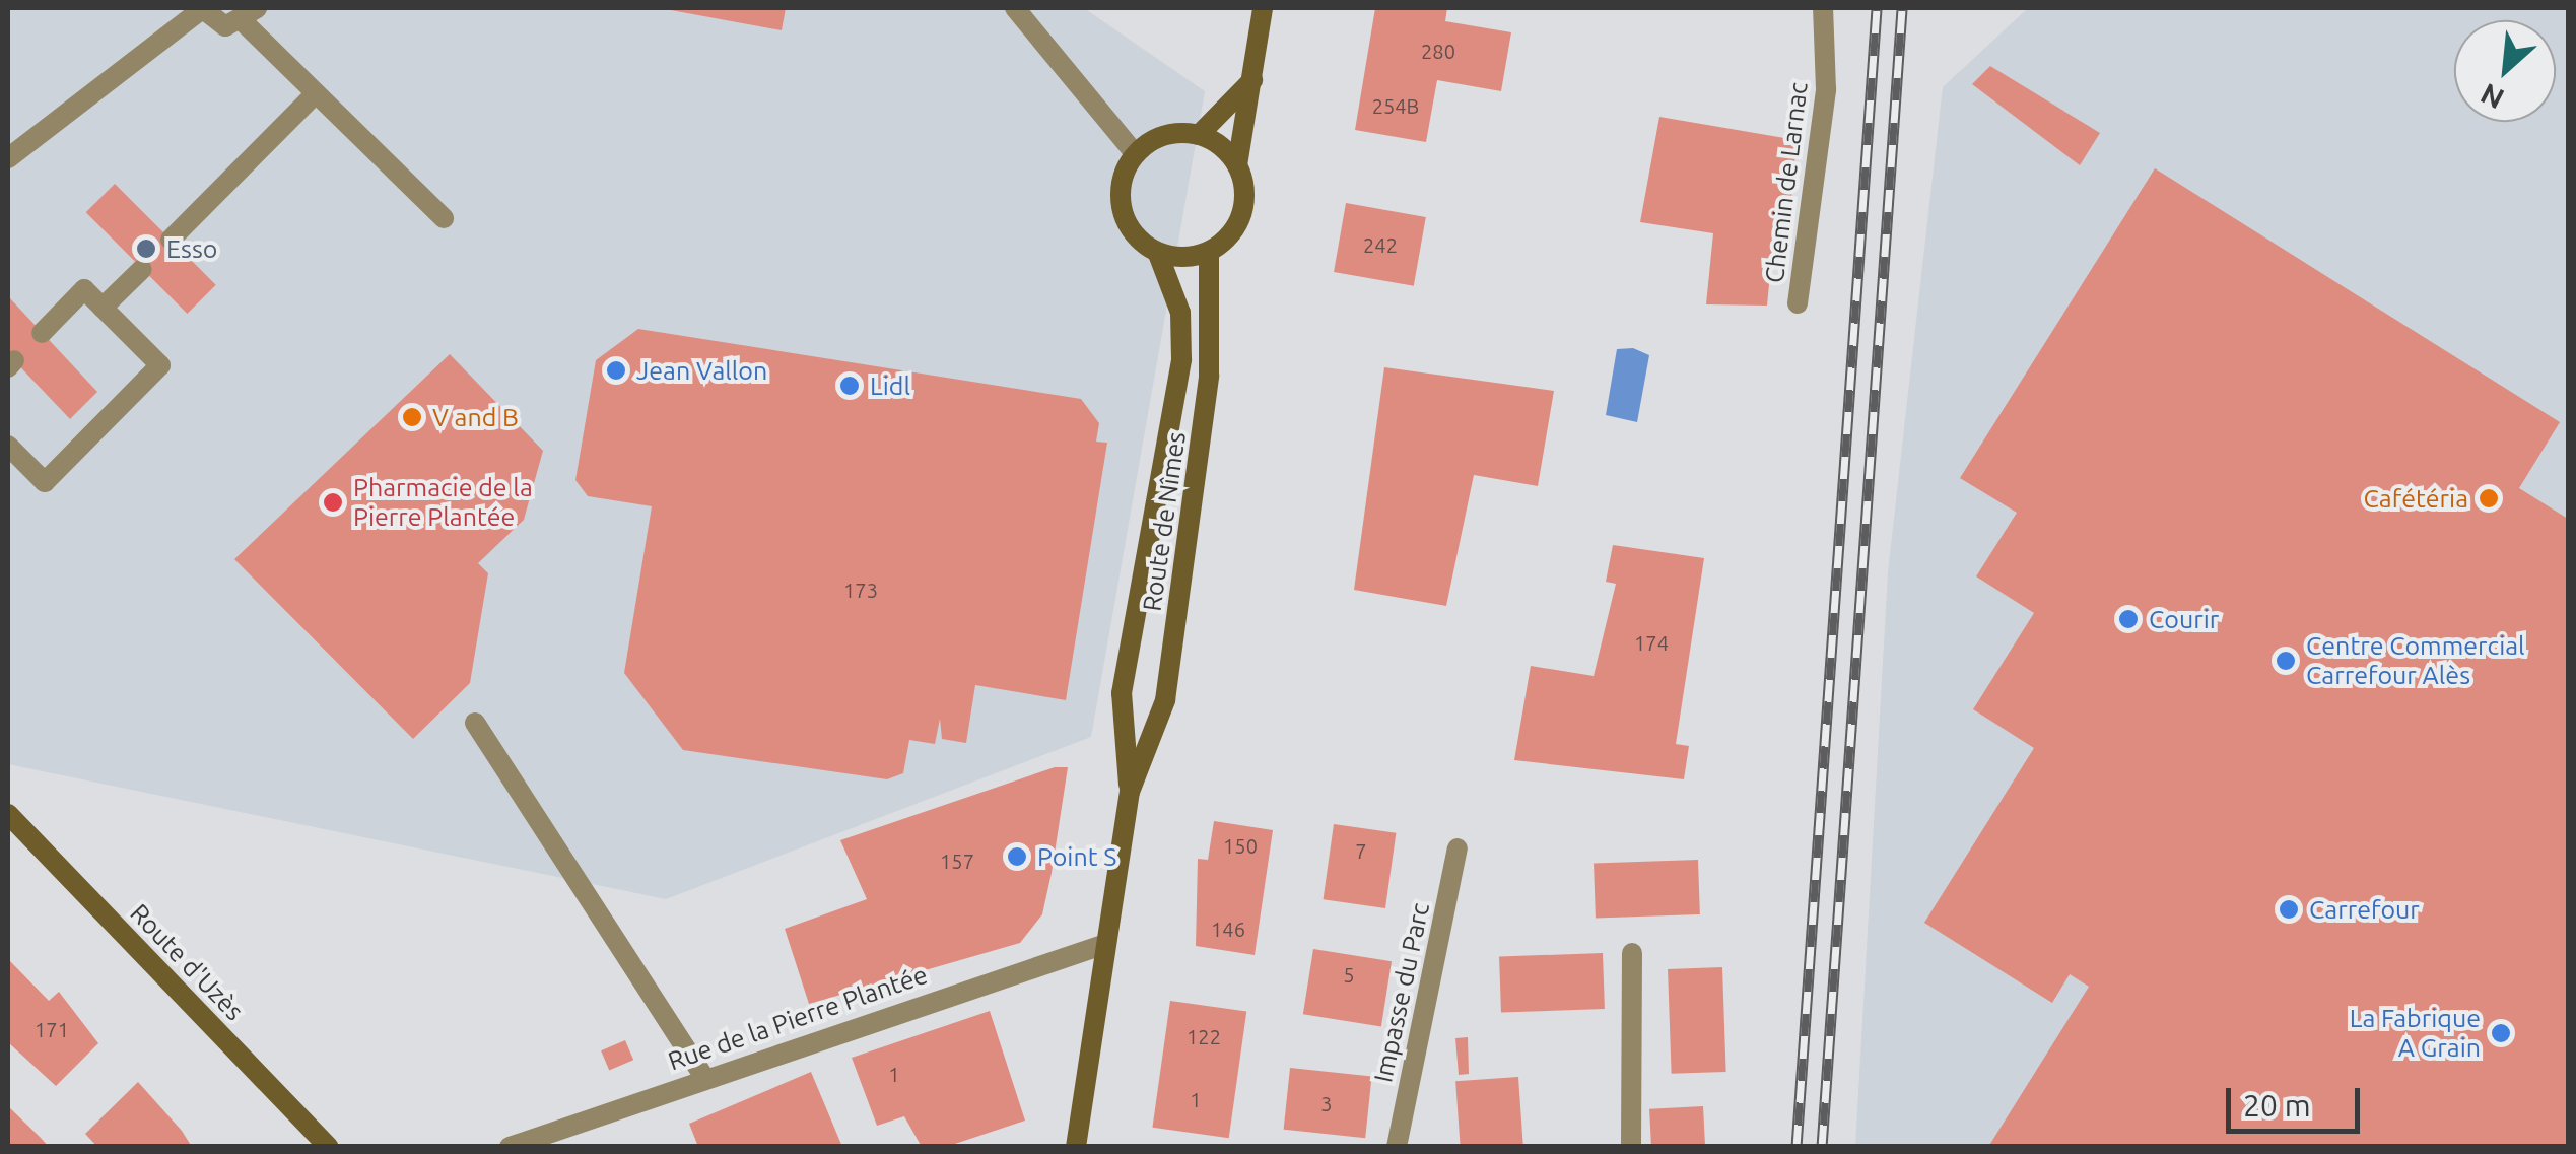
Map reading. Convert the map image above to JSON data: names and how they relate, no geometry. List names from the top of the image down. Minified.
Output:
{"streets":{"main road":["Route de Nîmes","Route d'Uzès"],"street":["Chemin de Larnac","Impasse du Parc","Rue de la Pierre Plantée"]},"crossings":[["Route de Nîmes","Rue de la Pierre Plantée"]],"places":["Esso","Jean Vallon","Lidl","V and B","Cafétéria","Pharmacie de la Pierre Plantée","Courir","Centre Commercial Carrefour Alès","Point S","Carrefour","La Fabrique A Grain"],"house_numbers":["280","254B","242","173","174","150","7","157","146","5","171","122","1","1","3"],"scale_bar":"20 m","north":"bottom left"}
